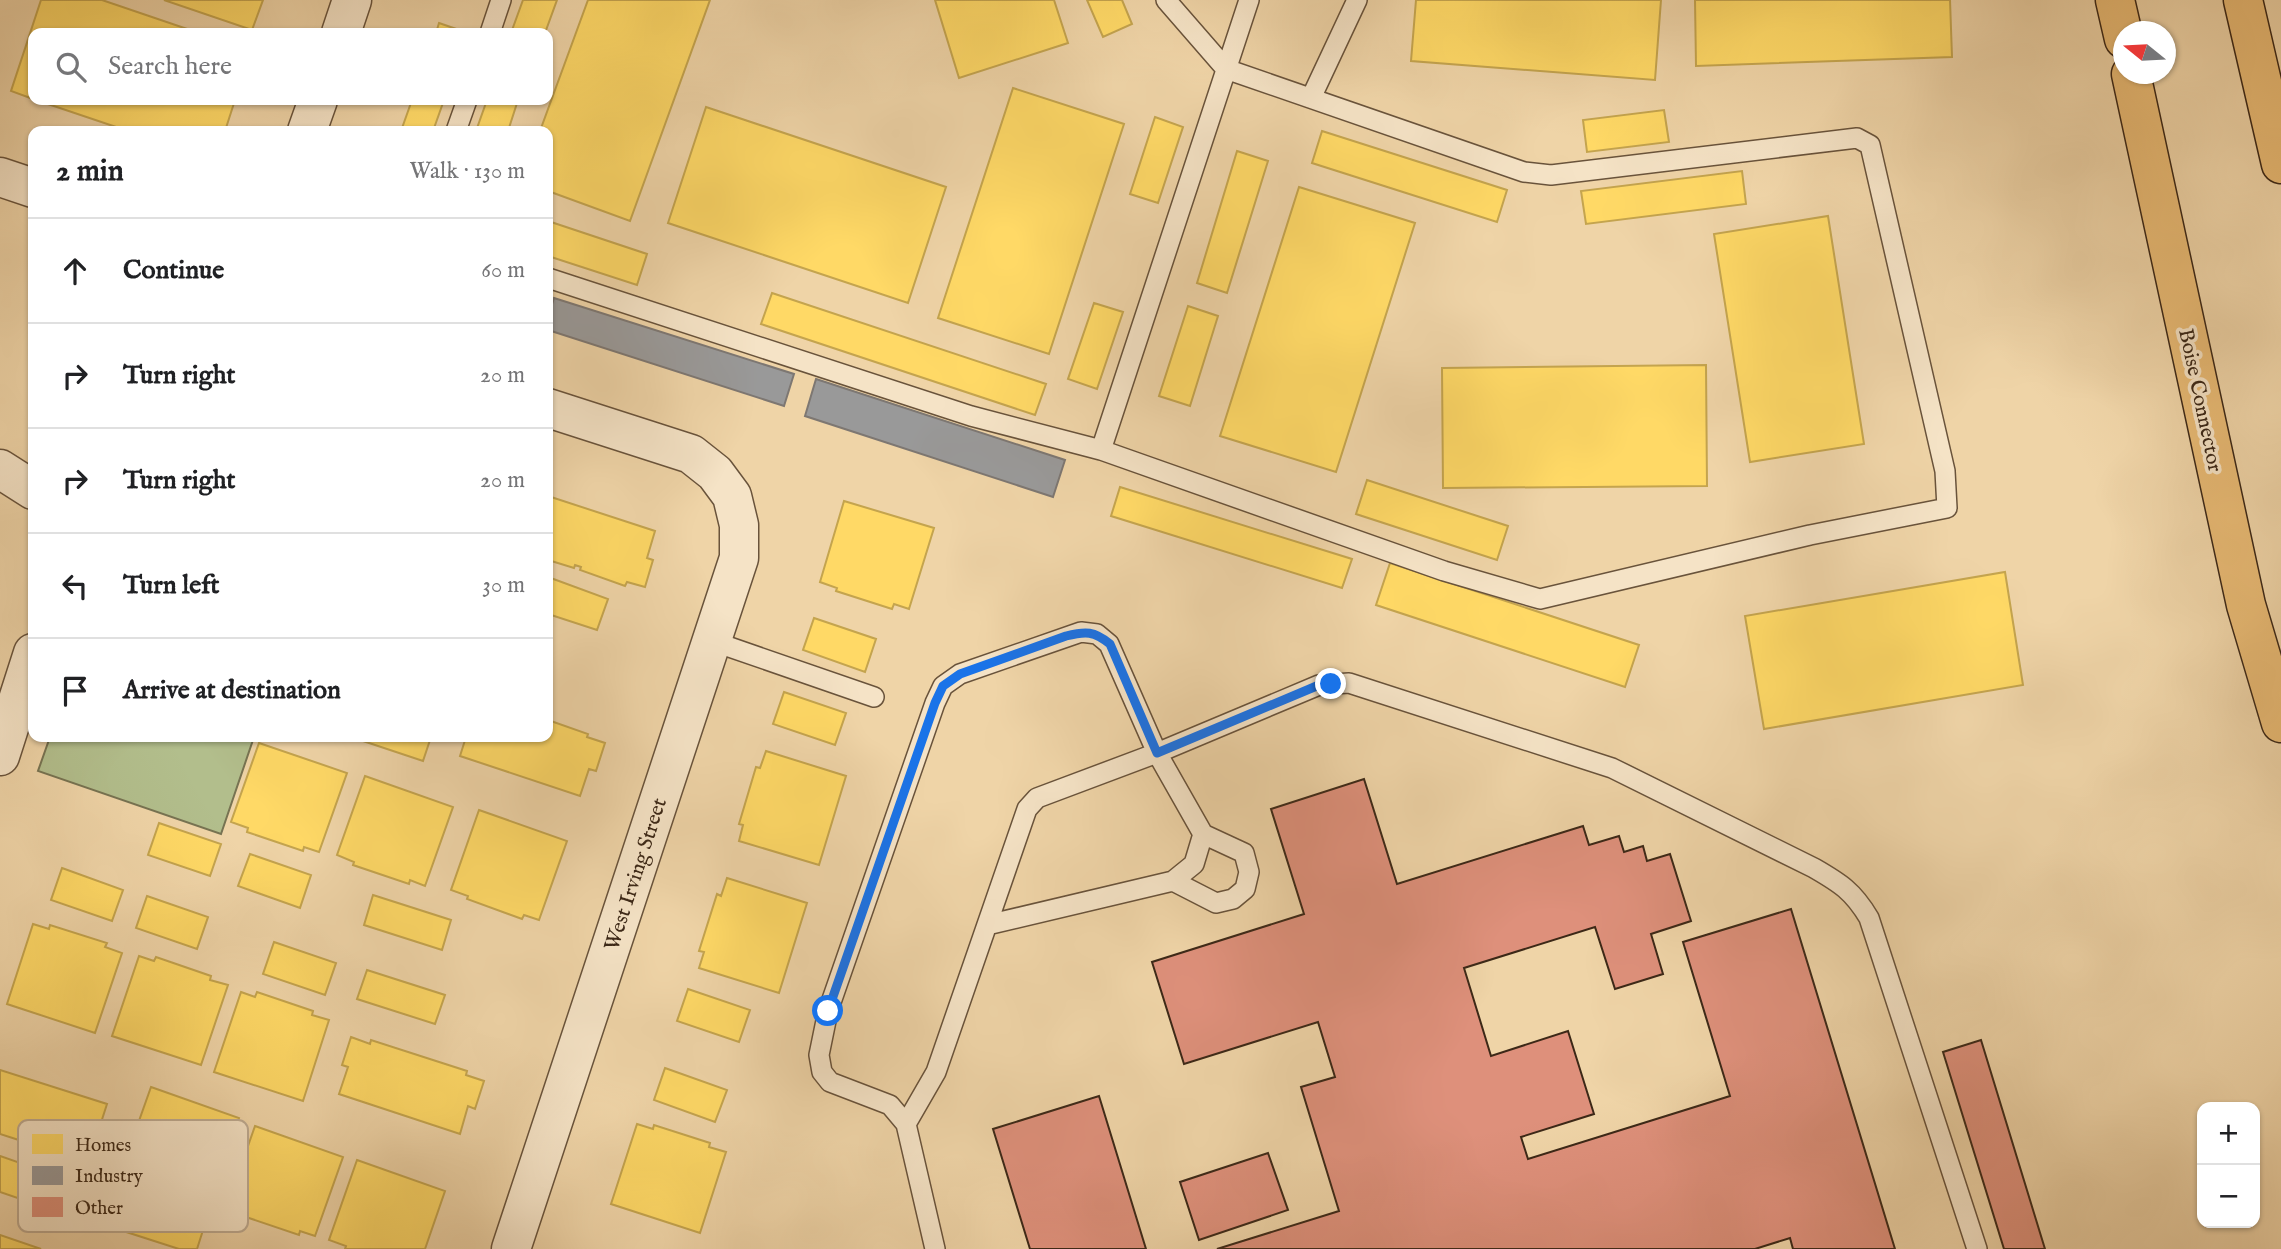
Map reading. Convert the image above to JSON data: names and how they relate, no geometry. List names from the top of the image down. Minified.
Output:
{"streets":{"highway":["Boise Connector"],"street":["West Irving Street"]},"legend":["Homes","Industry","Other"],"north":"left","page":{"search":"Search here","heading":["2 min","Walk · 130 m"],"list":[["Continue","60 m"],["Turn right","20 m"],["Turn right","20 m"],["Turn left","30 m"],"Arrive at destination"],"map_buttons":["+","−"]}}
